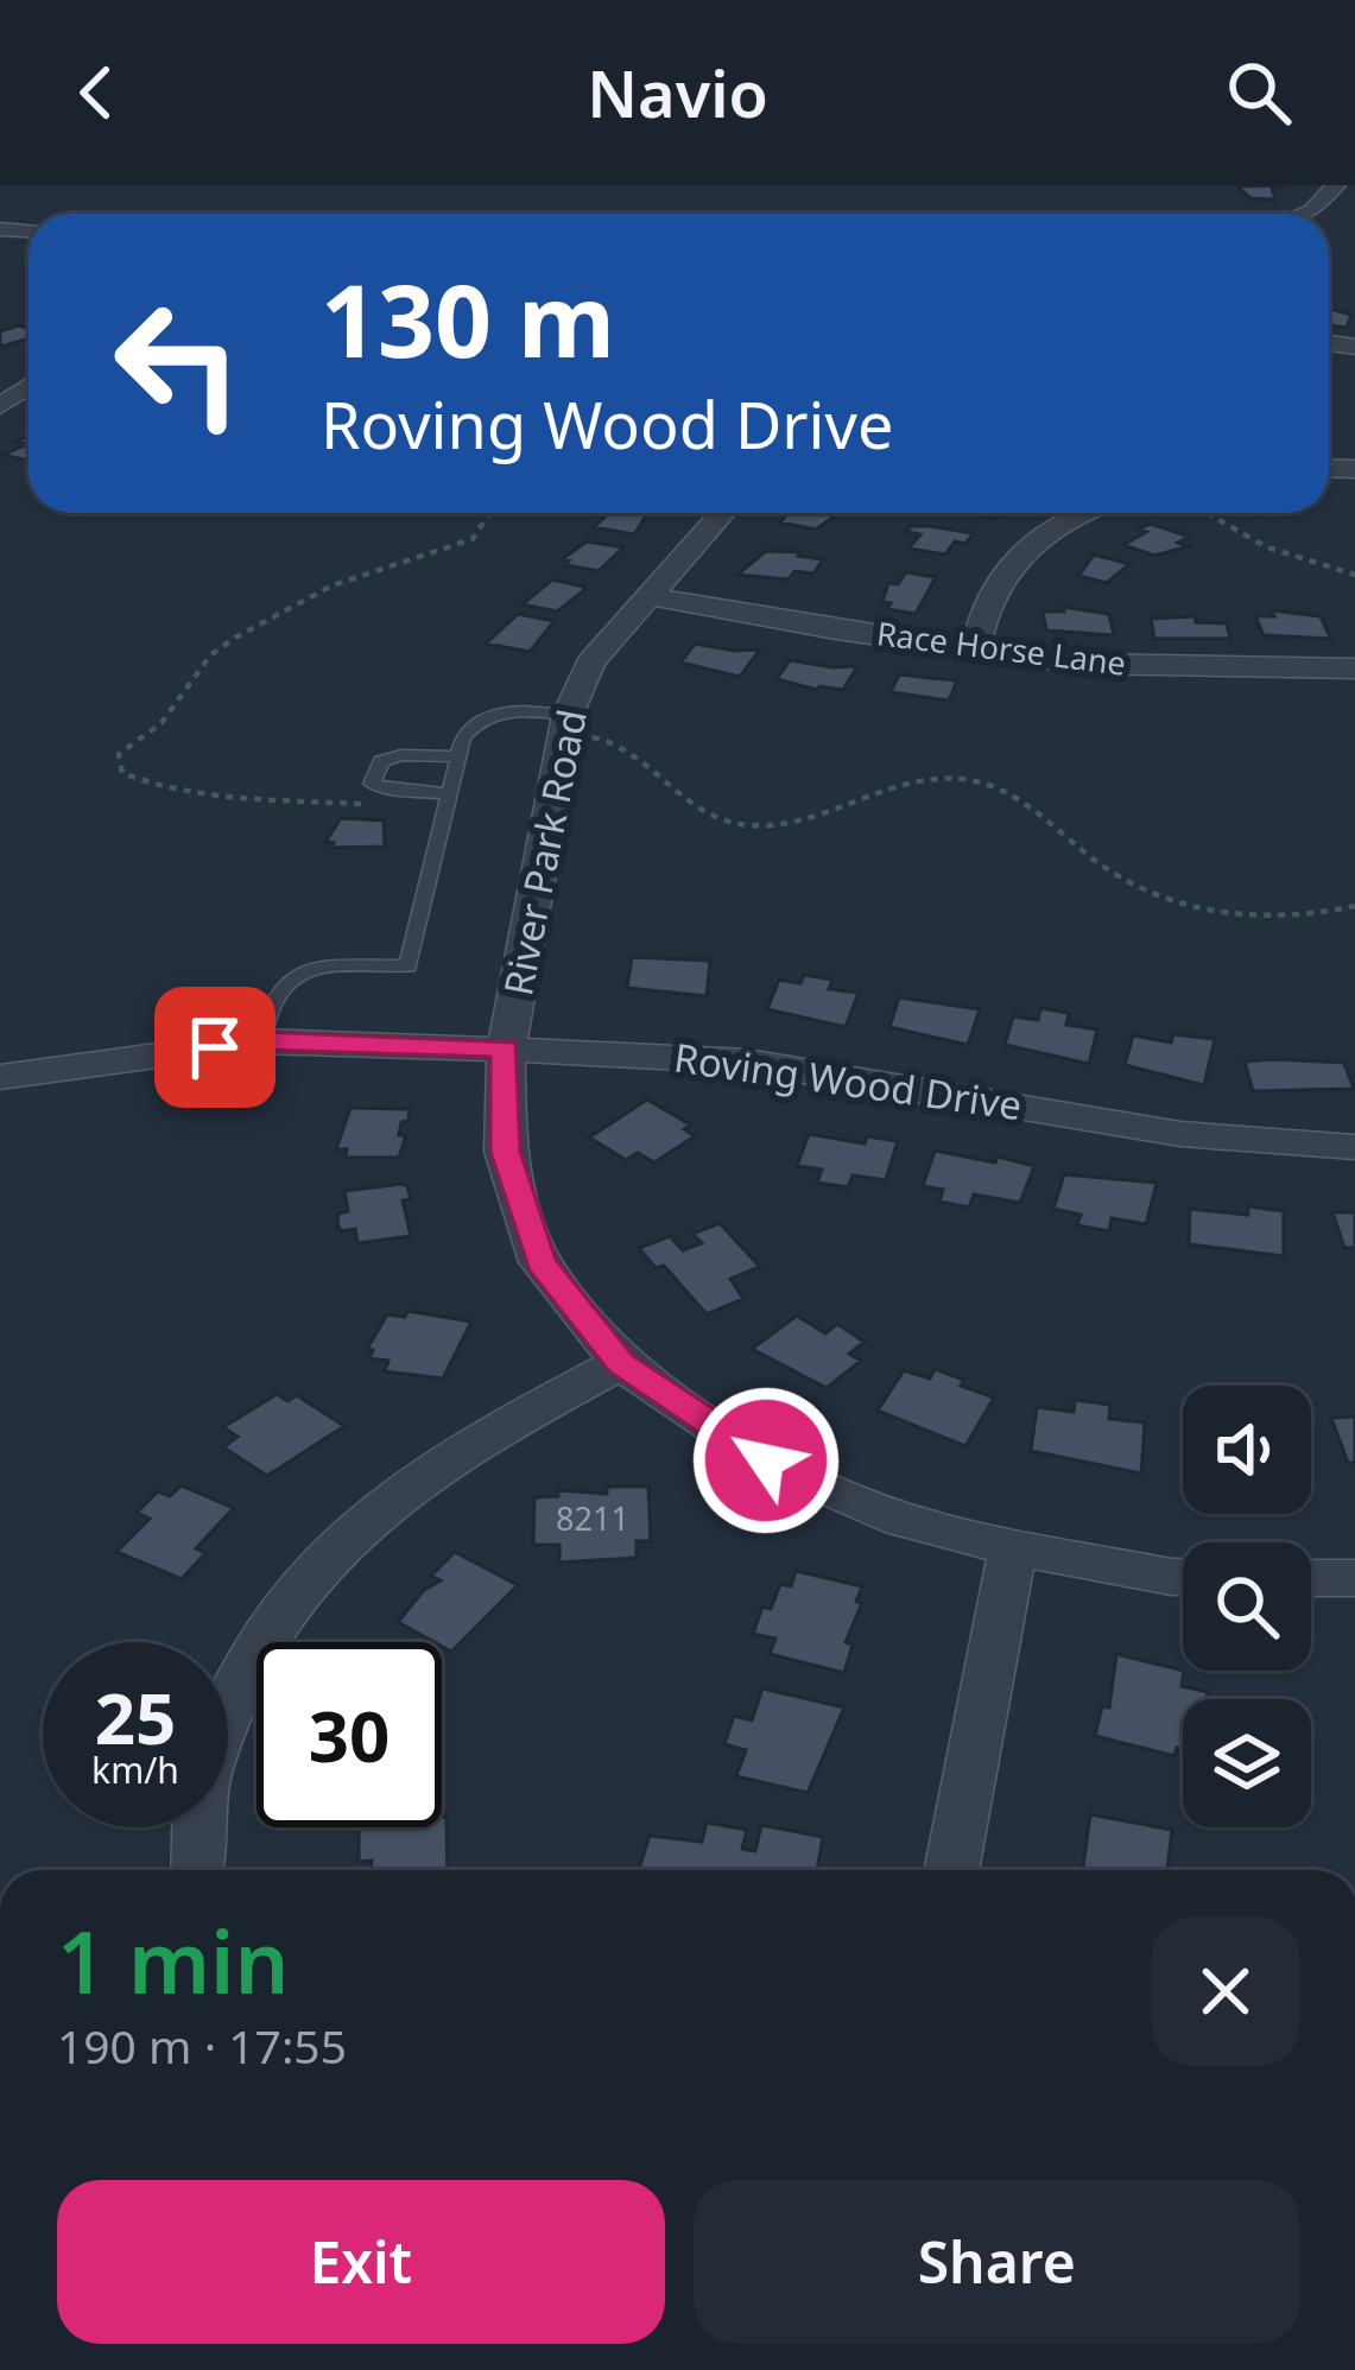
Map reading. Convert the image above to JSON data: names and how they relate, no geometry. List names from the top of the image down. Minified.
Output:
{"streets":{"street":["Race Horse Lane","River Park Road","Roving Wood Drive"]},"crossings":[["Race Horse Lane","River Park Road"],["River Park Road","Roving Wood Drive"]],"house_numbers":["8211"],"page":{"header":"Navio","turn":["130 m","Roving Wood Drive"],"speed":"25 km/h","limit":"30","heading":["1 min","190 m · 17:55"],"buttons":["Exit","Share"]}}
